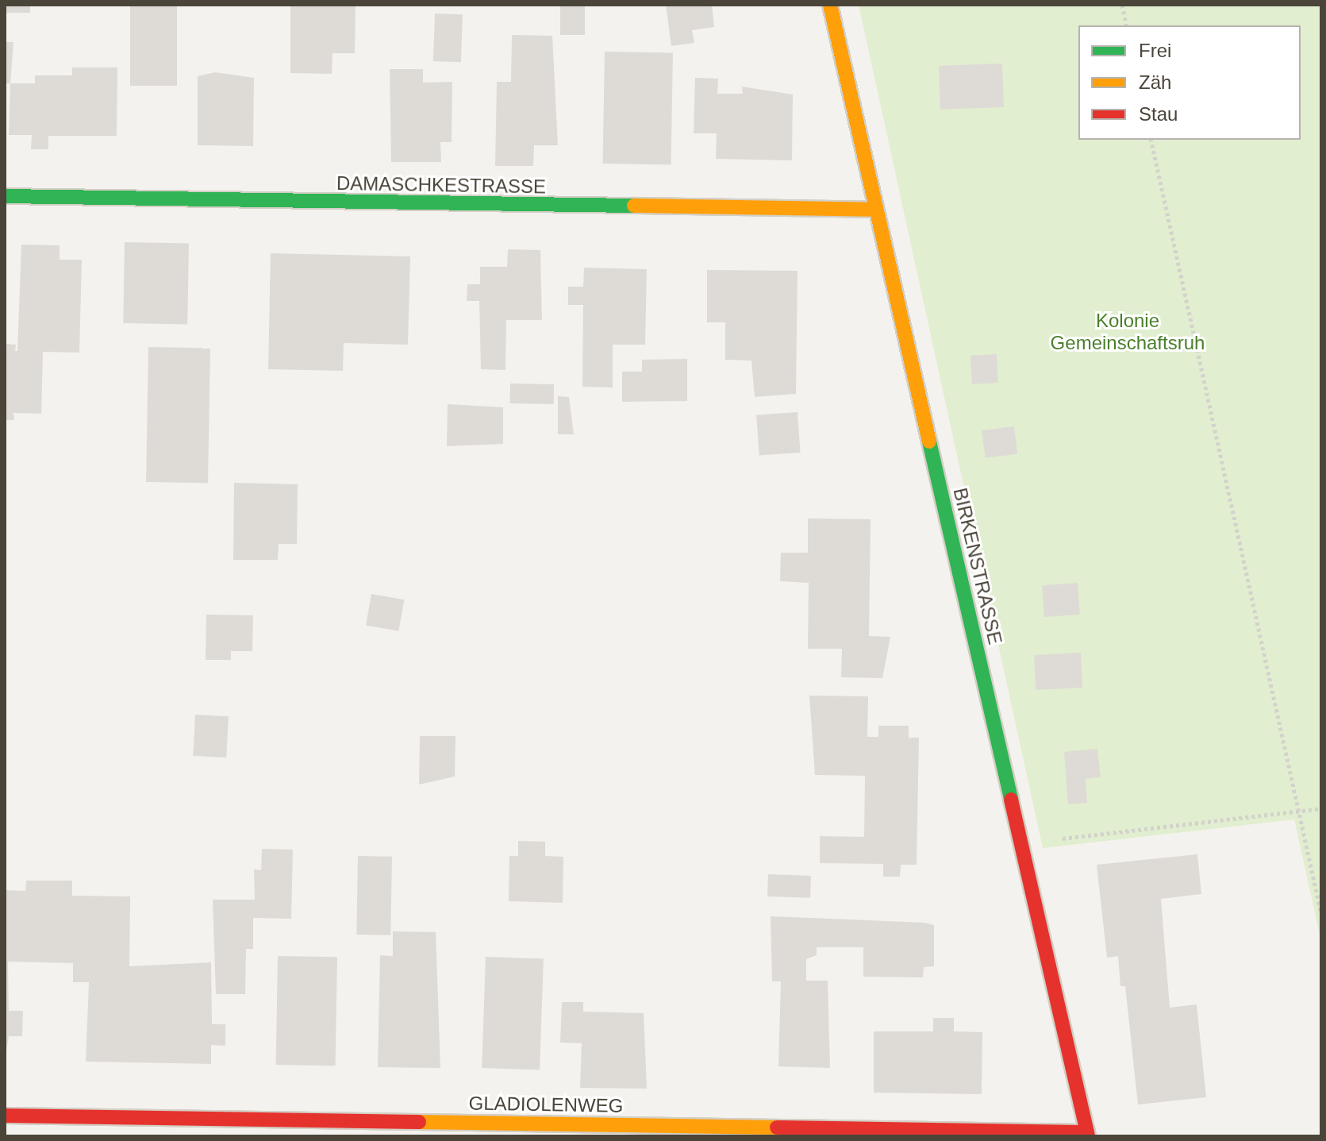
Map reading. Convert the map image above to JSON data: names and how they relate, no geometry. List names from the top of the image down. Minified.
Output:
{"streets":{"street":["DAMASCHKESTRASSE","BIRKENSTRASSE","GLADIOLENWEG"]},"crossings":[["DAMASCHKESTRASSE","BIRKENSTRASSE"],["BIRKENSTRASSE","GLADIOLENWEG"]],"parks":["Kolonie Gemeinschaftsruh"],"legend":["Frei","Zäh","Stau"]}
